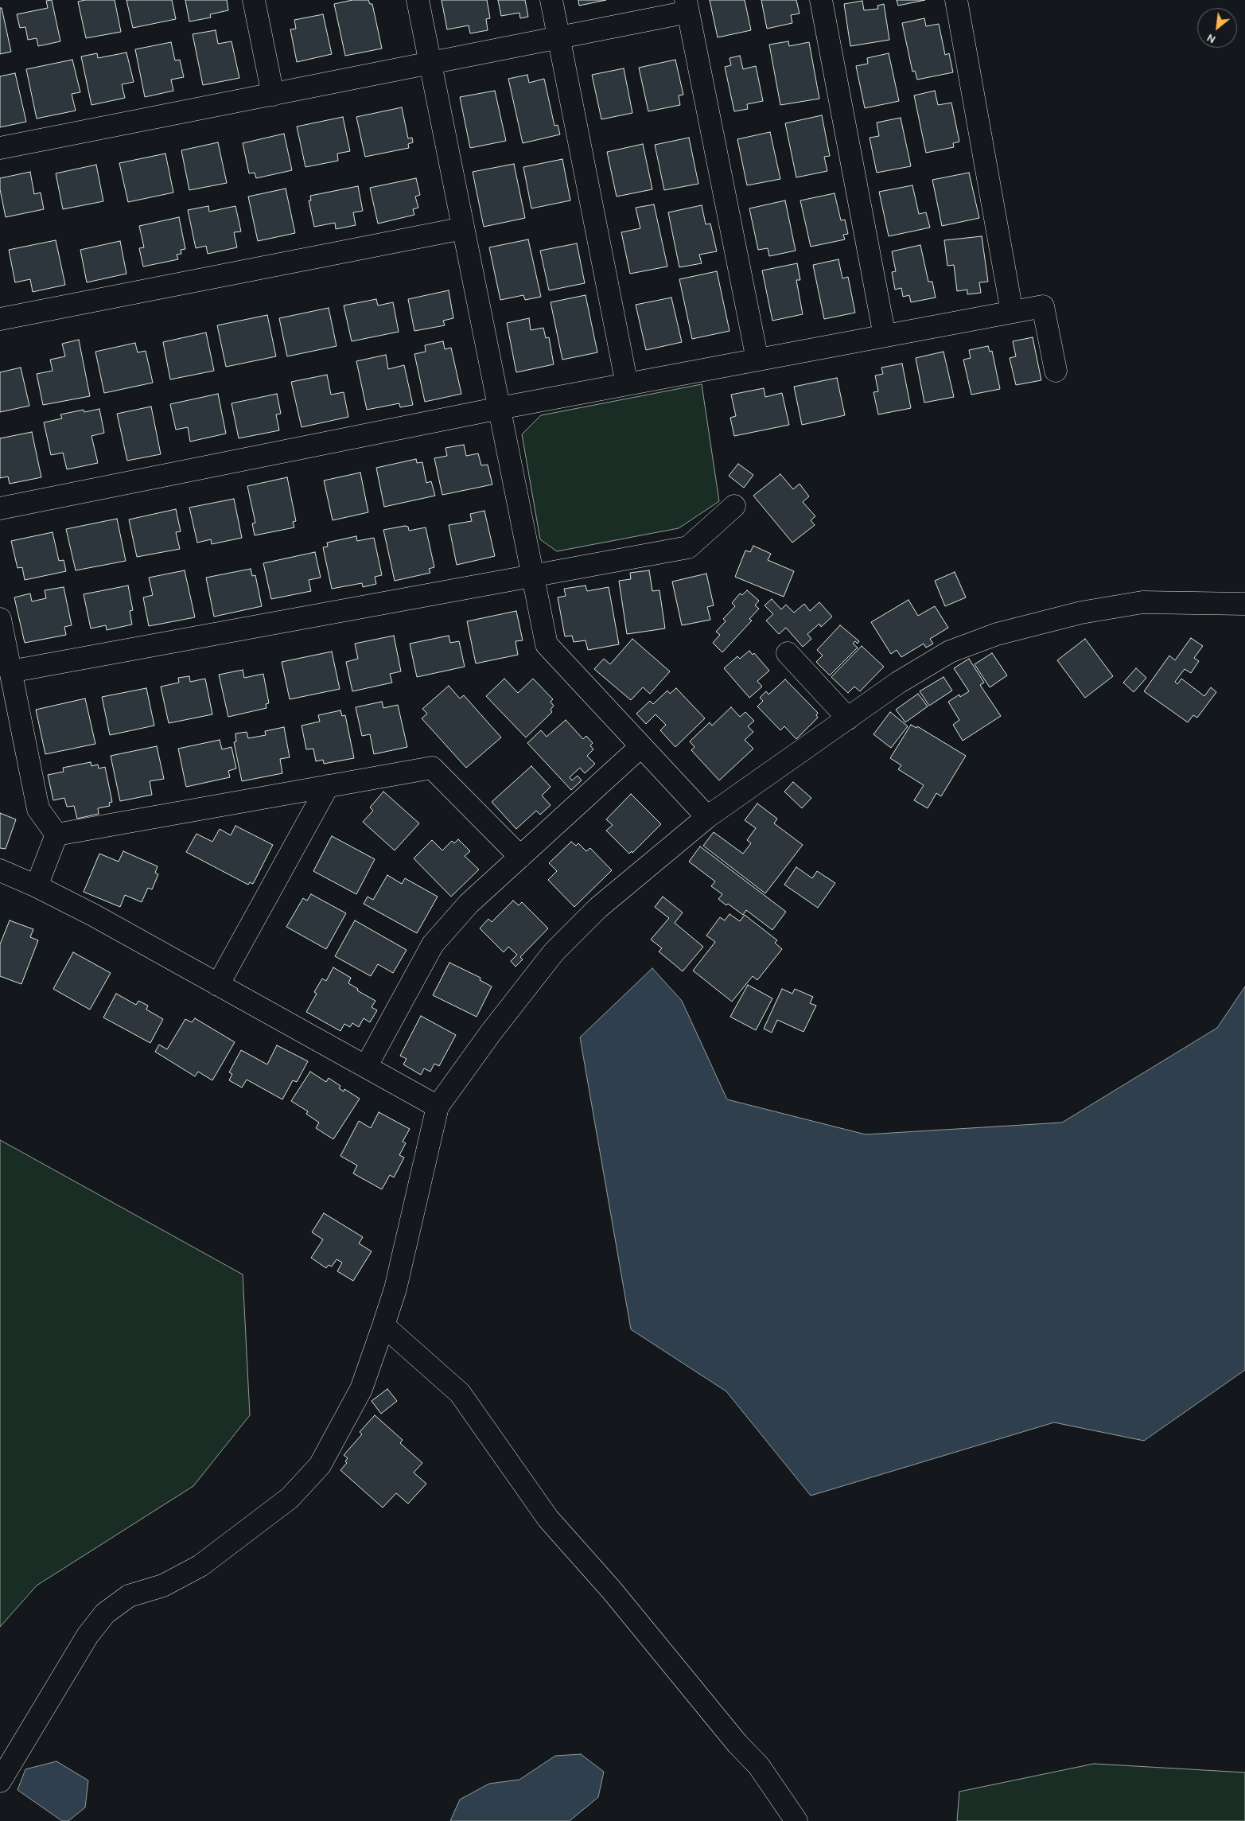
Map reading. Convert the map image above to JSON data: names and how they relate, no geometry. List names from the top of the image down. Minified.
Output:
{"north":"bottom left"}
